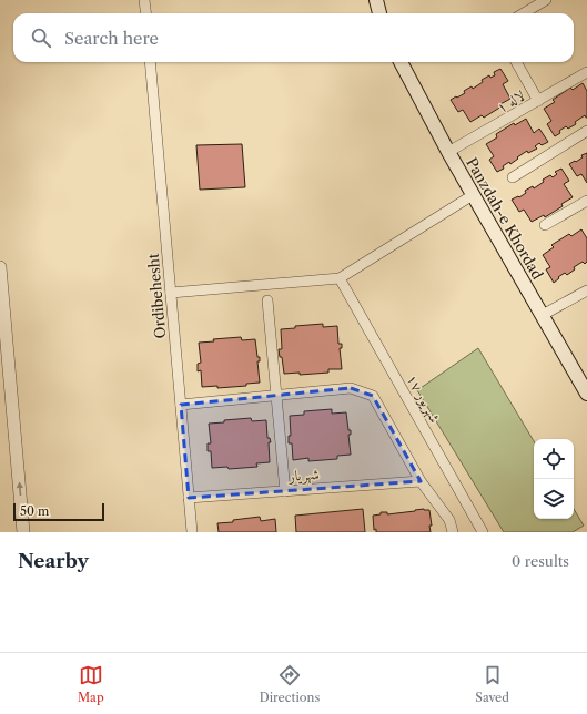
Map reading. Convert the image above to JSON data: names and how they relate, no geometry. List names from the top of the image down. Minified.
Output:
{"streets":{"main road":["Panzdah-e Khordad"],"street":["لاله ۱","Ordibehesht","۱۷ شهریور","شهریار"]},"crossings":[["لاله ۱","Panzdah-e Khordad"],["Ordibehesht","شهریار"]],"scale_bar":"50 m","page":{"search":"Search here","scale":"50 m","heading":["Nearby","0 results"],"nav":["Map","Directions","Saved"]}}
